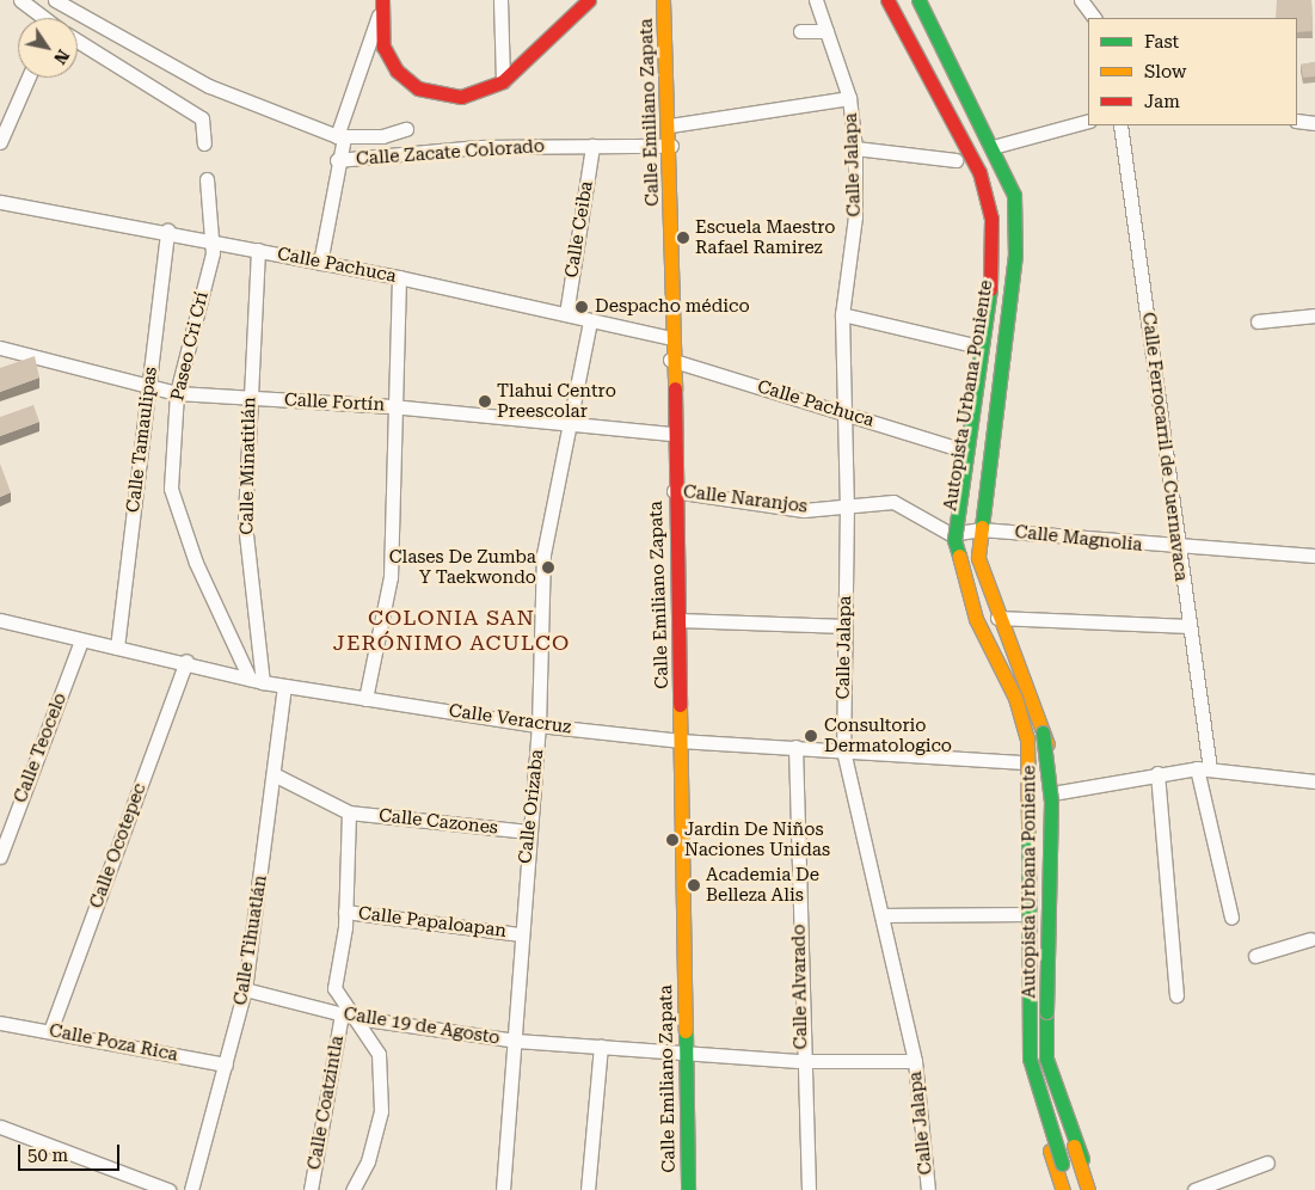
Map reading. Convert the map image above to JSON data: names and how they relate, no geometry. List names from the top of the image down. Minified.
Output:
{"streets":{"main road":["Calle Emiliano Zapata","Autopista Urbana Poniente"],"street":["Calle Zacate Colorado","Calle Jalapa","Calle Ceiba","Calle Pachuca","Paseo Cri Crí","Calle Fortín","Calle Tamaulipas","Calle Ferrocarril de Cuernavaca","Calle Minatitlán","Calle Naranjos","Calle Magnolia","Calle Veracruz","Calle Teocelo","Calle Orizaba","Calle Cazones","Calle Ocotepec","Calle Papaloapan","Calle Tihuatlán","Calle Alvarado","Calle 19 de Agosto","Calle Poza Rica","Calle Coatzintla"]},"crossings":[["Calle Emiliano Zapata","Calle Zacate Colorado"],["Calle Emiliano Zapata","Calle Pachuca"],["Calle Emiliano Zapata","Calle Fortín"],["Calle Emiliano Zapata","Calle Naranjos"],["Calle Emiliano Zapata","Calle Veracruz"],["Calle Emiliano Zapata","Calle 19 de Agosto"],["Calle Zacate Colorado","Calle Ceiba"],["Calle Jalapa","Calle Pachuca"],["Calle Jalapa","Calle Naranjos"],["Calle Jalapa","Calle Veracruz"],["Calle Ceiba","Calle Pachuca"],["Calle Pachuca","Paseo Cri Crí"],["Calle Pachuca","Calle Tamaulipas"],["Calle Pachuca","Calle Minatitlán"],["Calle Pachuca","Calle Orizaba"],["Paseo Cri Crí","Calle Fortín"],["Paseo Cri Crí","Calle Minatitlán"],["Paseo Cri Crí","Calle Veracruz"],["Calle Fortín","Calle Tamaulipas"],["Calle Fortín","Calle Minatitlán"],["Calle Fortín","Calle Orizaba"],["Calle Tamaulipas","Calle Veracruz"],["Calle Ferrocarril de Cuernavaca","Calle Magnolia"],["Calle Minatitlán","Calle Veracruz"],["Calle Naranjos","Calle Magnolia"],["Calle Veracruz","Calle Teocelo"],["Calle Veracruz","Calle Orizaba"],["Calle Veracruz","Calle Ocotepec"],["Calle Veracruz","Calle Tihuatlán"],["Calle Veracruz","Calle Alvarado"],["Calle Orizaba","Calle Cazones"],["Calle Orizaba","Calle Papaloapan"],["Calle Orizaba","Calle 19 de Agosto"],["Calle Ocotepec","Calle Poza Rica"],["Calle Tihuatlán","Calle 19 de Agosto"],["Calle Tihuatlán","Calle Poza Rica"],["Calle 19 de Agosto","Calle Coatzintla"]],"districts":["COLONIA SAN JERÓNIMO ACULCO"],"places":["Escuela Maestro Rafael Ramirez","Despacho médico","Tlahui Centro Preescolar","Clases De Zumba Y Taekwondo","Consultorio Dermatologico","Jardin De Niños Naciones Unidas","Academia De Belleza Alis"],"legend":["Fast","Slow","Jam"],"scale_bar":"50 m","north":"bottom right"}
